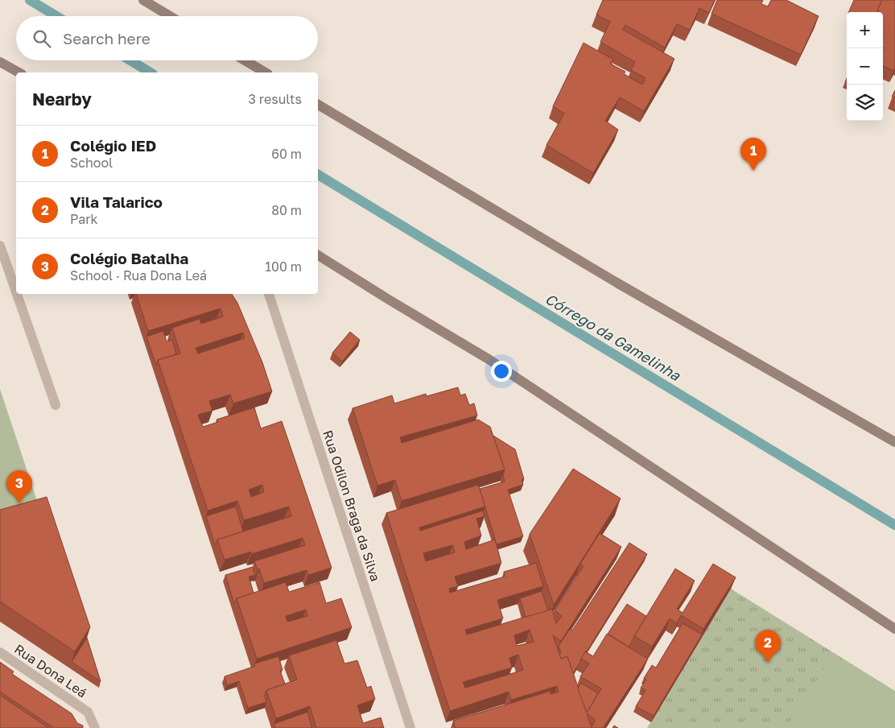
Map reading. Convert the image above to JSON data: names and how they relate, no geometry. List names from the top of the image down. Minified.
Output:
{"streets":{"street":["Rua Odilon Braga da Silva","Rua Dona Leá"]},"water":["Córrego da Gamelinha"],"page":{"map_buttons":["+","−"],"search":"Search here","heading":["Nearby","3 results"],"list":[{"mark":"1","name":"Colégio IED","note":"School","value":"60 m"},{"mark":"2","name":"Vila Talarico","note":"Park","value":"80 m"},{"mark":"3","name":"Colégio Batalha","note":"School · Rua Dona Leá","value":"100 m"}],"pins":["1","3","2"]}}
